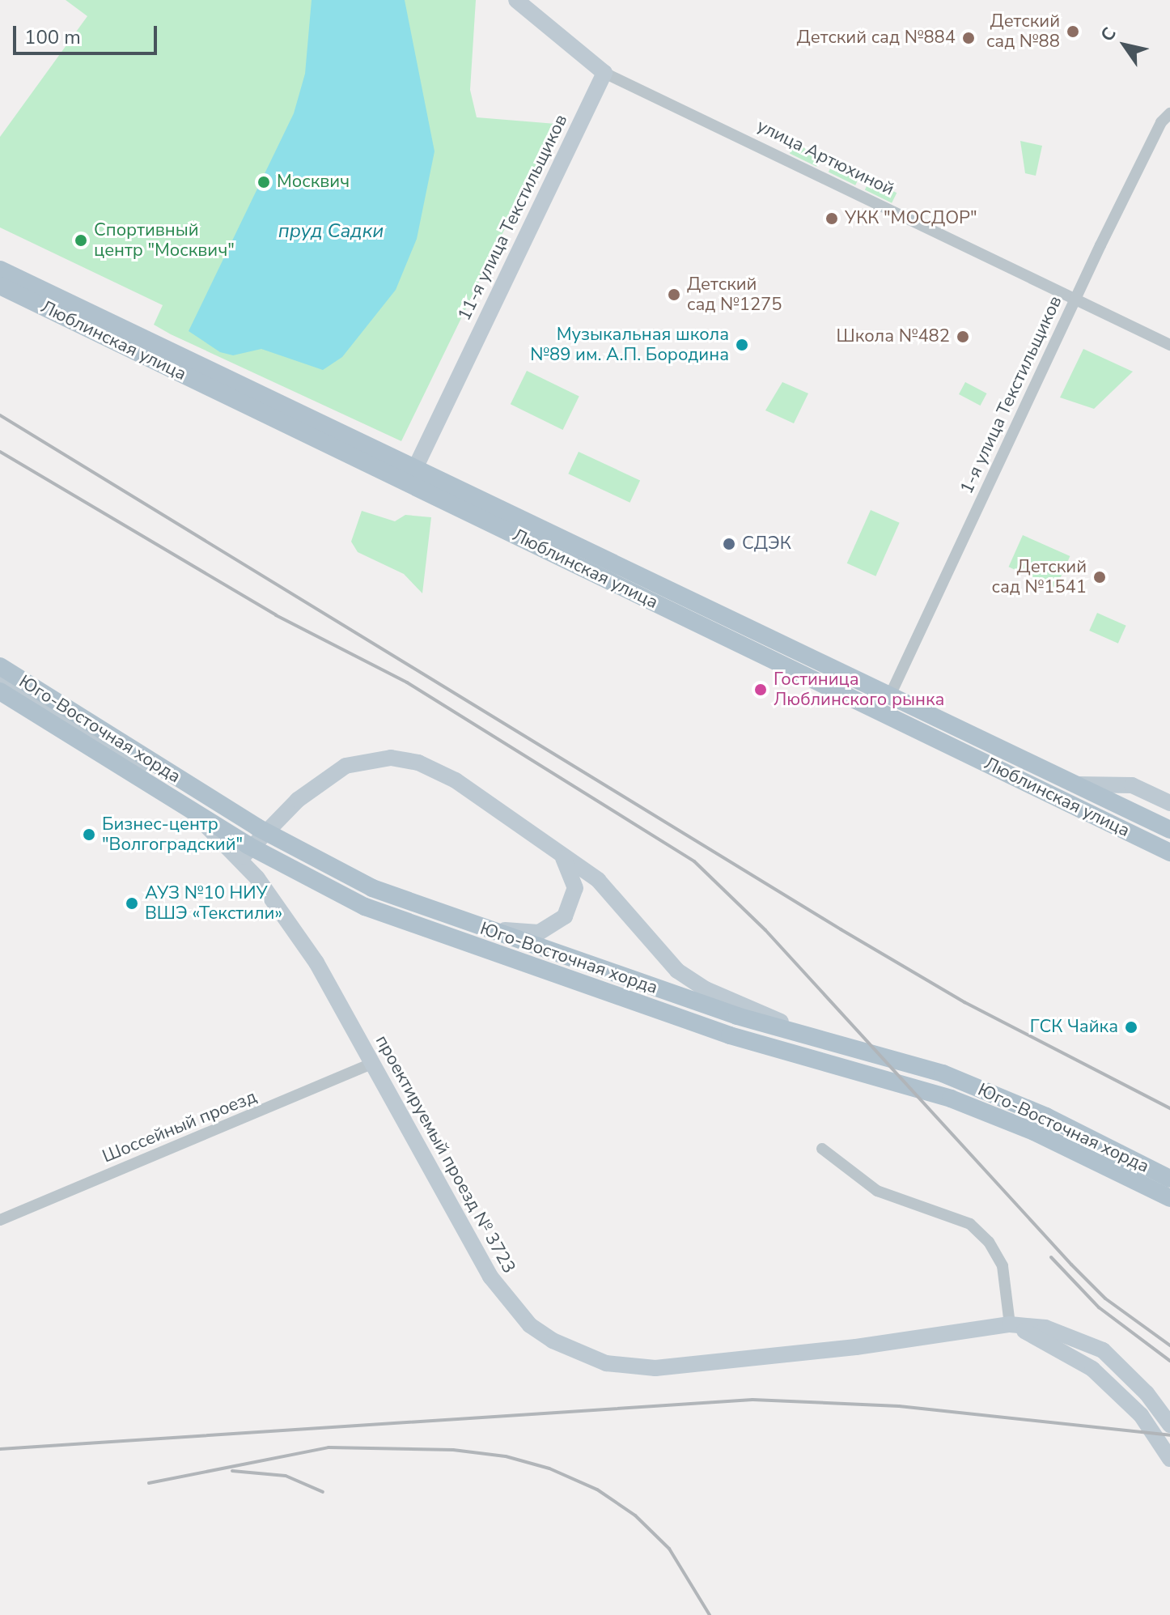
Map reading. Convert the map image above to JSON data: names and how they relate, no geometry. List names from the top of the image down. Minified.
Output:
{"streets":{"main road":["11-я улица Текстильщиков","Люблинская улица","Юго-Восточная хорда","проектируемый проезд № 3723"],"street":["улица Артюхиной","1-я улица Текстильщиков","Шоссейный проезд"]},"crossings":[["улица Артюхиной","11-я улица Текстильщиков"],["улица Артюхиной","1-я улица Текстильщиков"],["11-я улица Текстильщиков","Люблинская улица"],["Люблинская улица","1-я улица Текстильщиков"],["Шоссейный проезд","проектируемый проезд № 3723"]],"water":["пруд Садки"],"places":["Детский сад №88","Детский сад №884","Москвич","УКК \"МОСДОР\"","Спортивный центр \"Москвич\"","Детский сад №1275","Школа №482","Музыкальная школа №89 им. А.П. Бородина","СДЭК","Детский сад №1541","Гостиница Люблинского рынка","Бизнес-центр \"Волгоградский\"","АУЗ №10 НИУ ВШЭ «Текстили»","ГСК Чайка"],"scale_bar":"100 m","north":"top left"}
